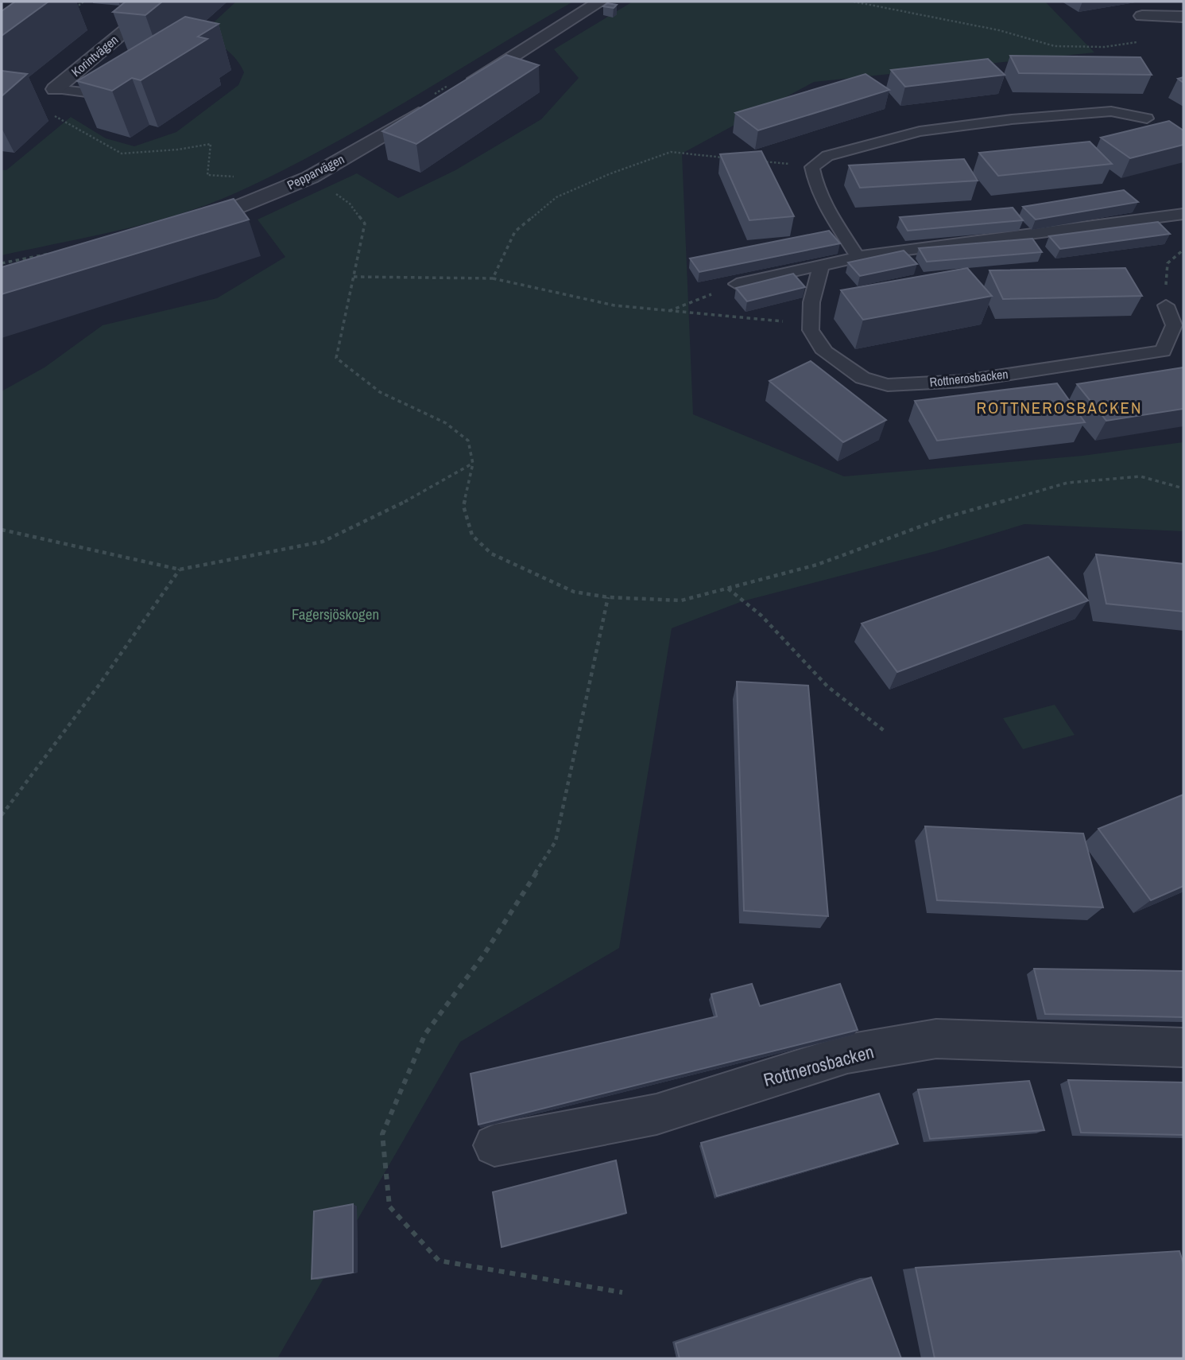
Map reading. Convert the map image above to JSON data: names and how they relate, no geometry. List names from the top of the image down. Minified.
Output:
{"streets":{"street":["Korintvägen","Pepparvägen","Rottnerosbacken"]},"districts":["ROTTNEROSBACKEN"],"parks":["Fagersjöskogen"]}
